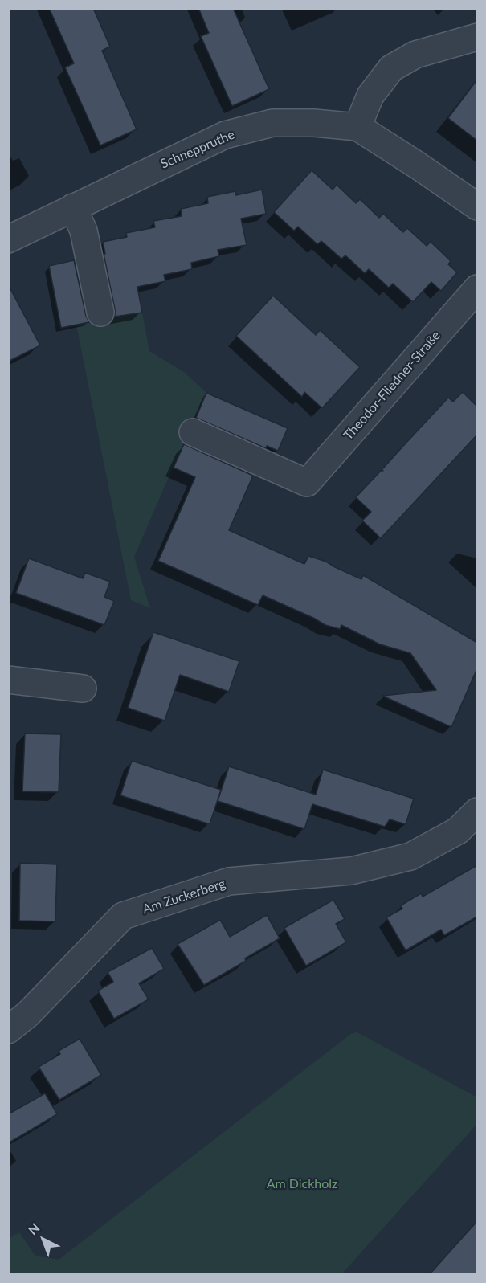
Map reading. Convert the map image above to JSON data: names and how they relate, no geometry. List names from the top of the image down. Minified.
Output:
{"streets":{"street":["Schneppruthe","Theodor-Fliedner-Straße","Am Zuckerberg"]},"parks":["Am Dickholz"],"north":"top left"}
